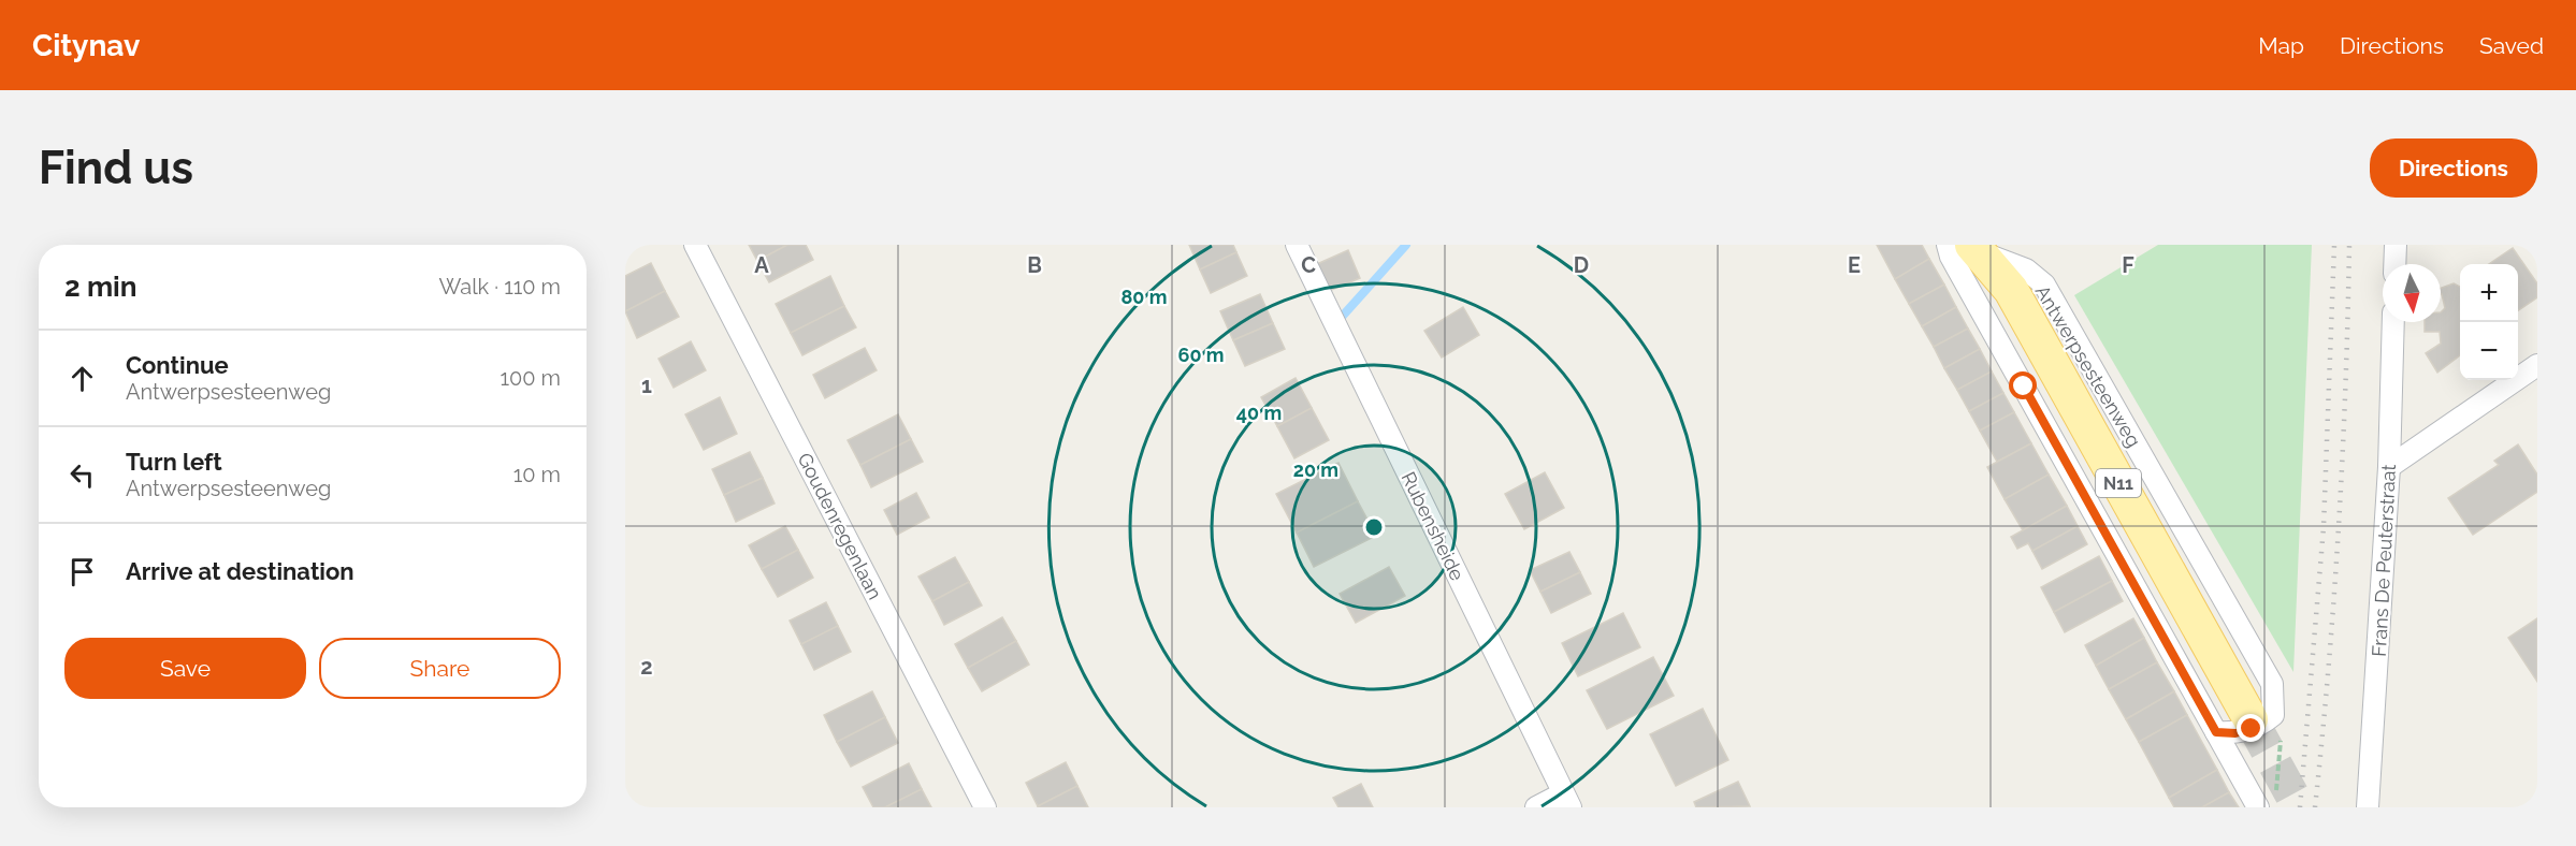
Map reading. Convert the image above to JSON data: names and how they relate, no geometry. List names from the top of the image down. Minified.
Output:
{"streets":{"main road":["Antwerpsesteenweg","N11"],"street":["Goudenregenlaan","Rubensheide","Frans De Peuterstraat"]},"north":"bottom","page":{"header":"Citynav","nav":["Map","Directions","Saved"],"buttons":["Directions",["Save","Share"]],"title":"Find us","heading":["2 min","Walk · 110 m"],"map_buttons":["+","−"],"list":[["Continue","Antwerpsesteenweg","100 m"],["Turn left","Antwerpsesteenweg","10 m"],"Arrive at destination"]},"grid":{"columns":["A","B","C","D","E","F"],"rows":["1","2"]},"rings":["80 m","60 m","40 m","20 m"]}
